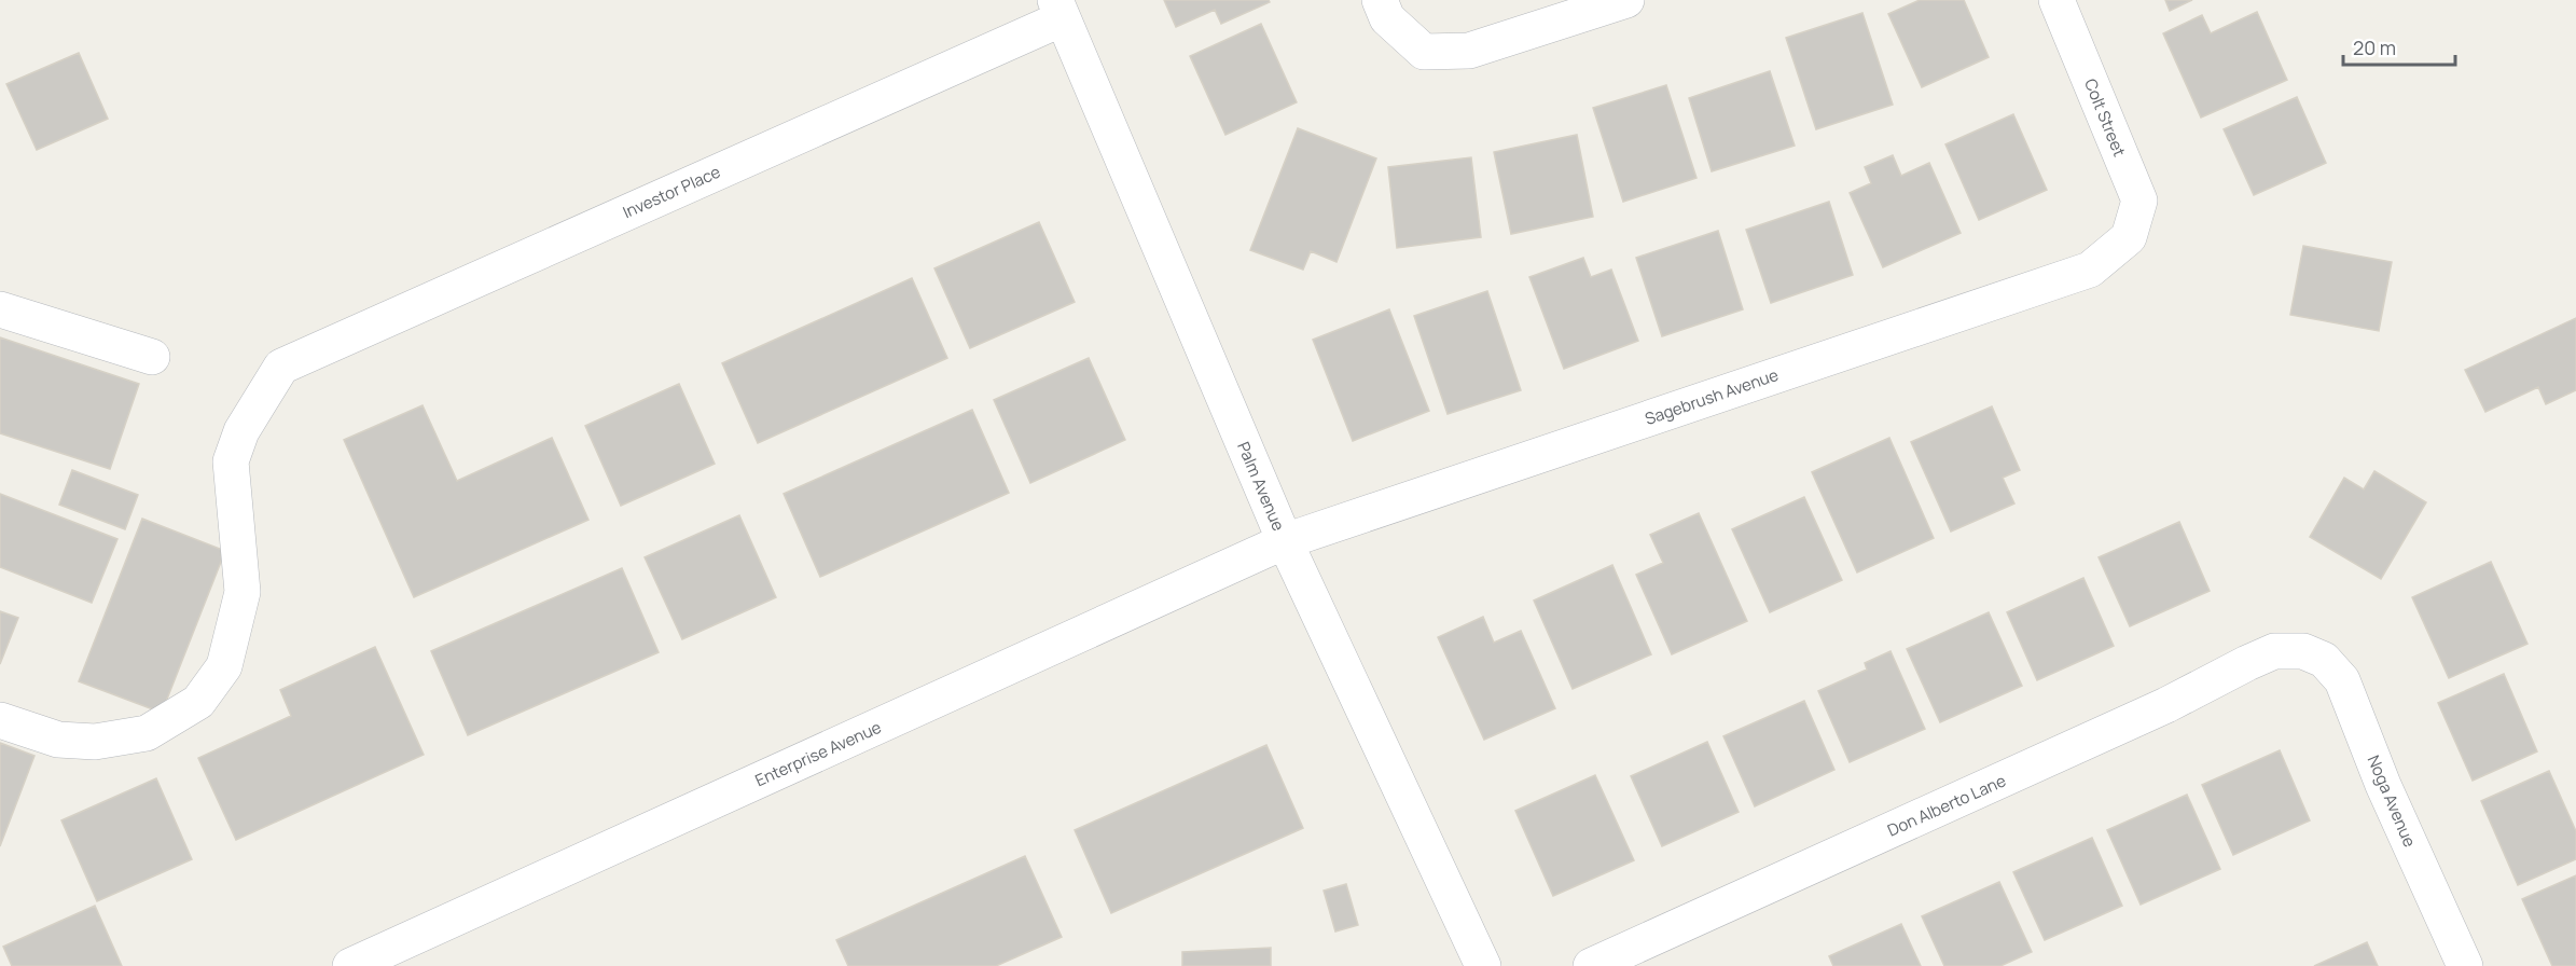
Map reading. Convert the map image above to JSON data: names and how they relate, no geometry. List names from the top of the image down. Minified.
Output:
{"streets":{"street":["Colt Street","Investor Place","Sagebrush Avenue","Palm Avenue","Enterprise Avenue","Noga Avenue","Don Alberto Lane"]},"crossings":[["Colt Street","Sagebrush Avenue"],["Investor Place","Palm Avenue"],["Sagebrush Avenue","Palm Avenue"],["Sagebrush Avenue","Enterprise Avenue"],["Palm Avenue","Enterprise Avenue"],["Noga Avenue","Don Alberto Lane"]],"scale_bar":"20 m"}
